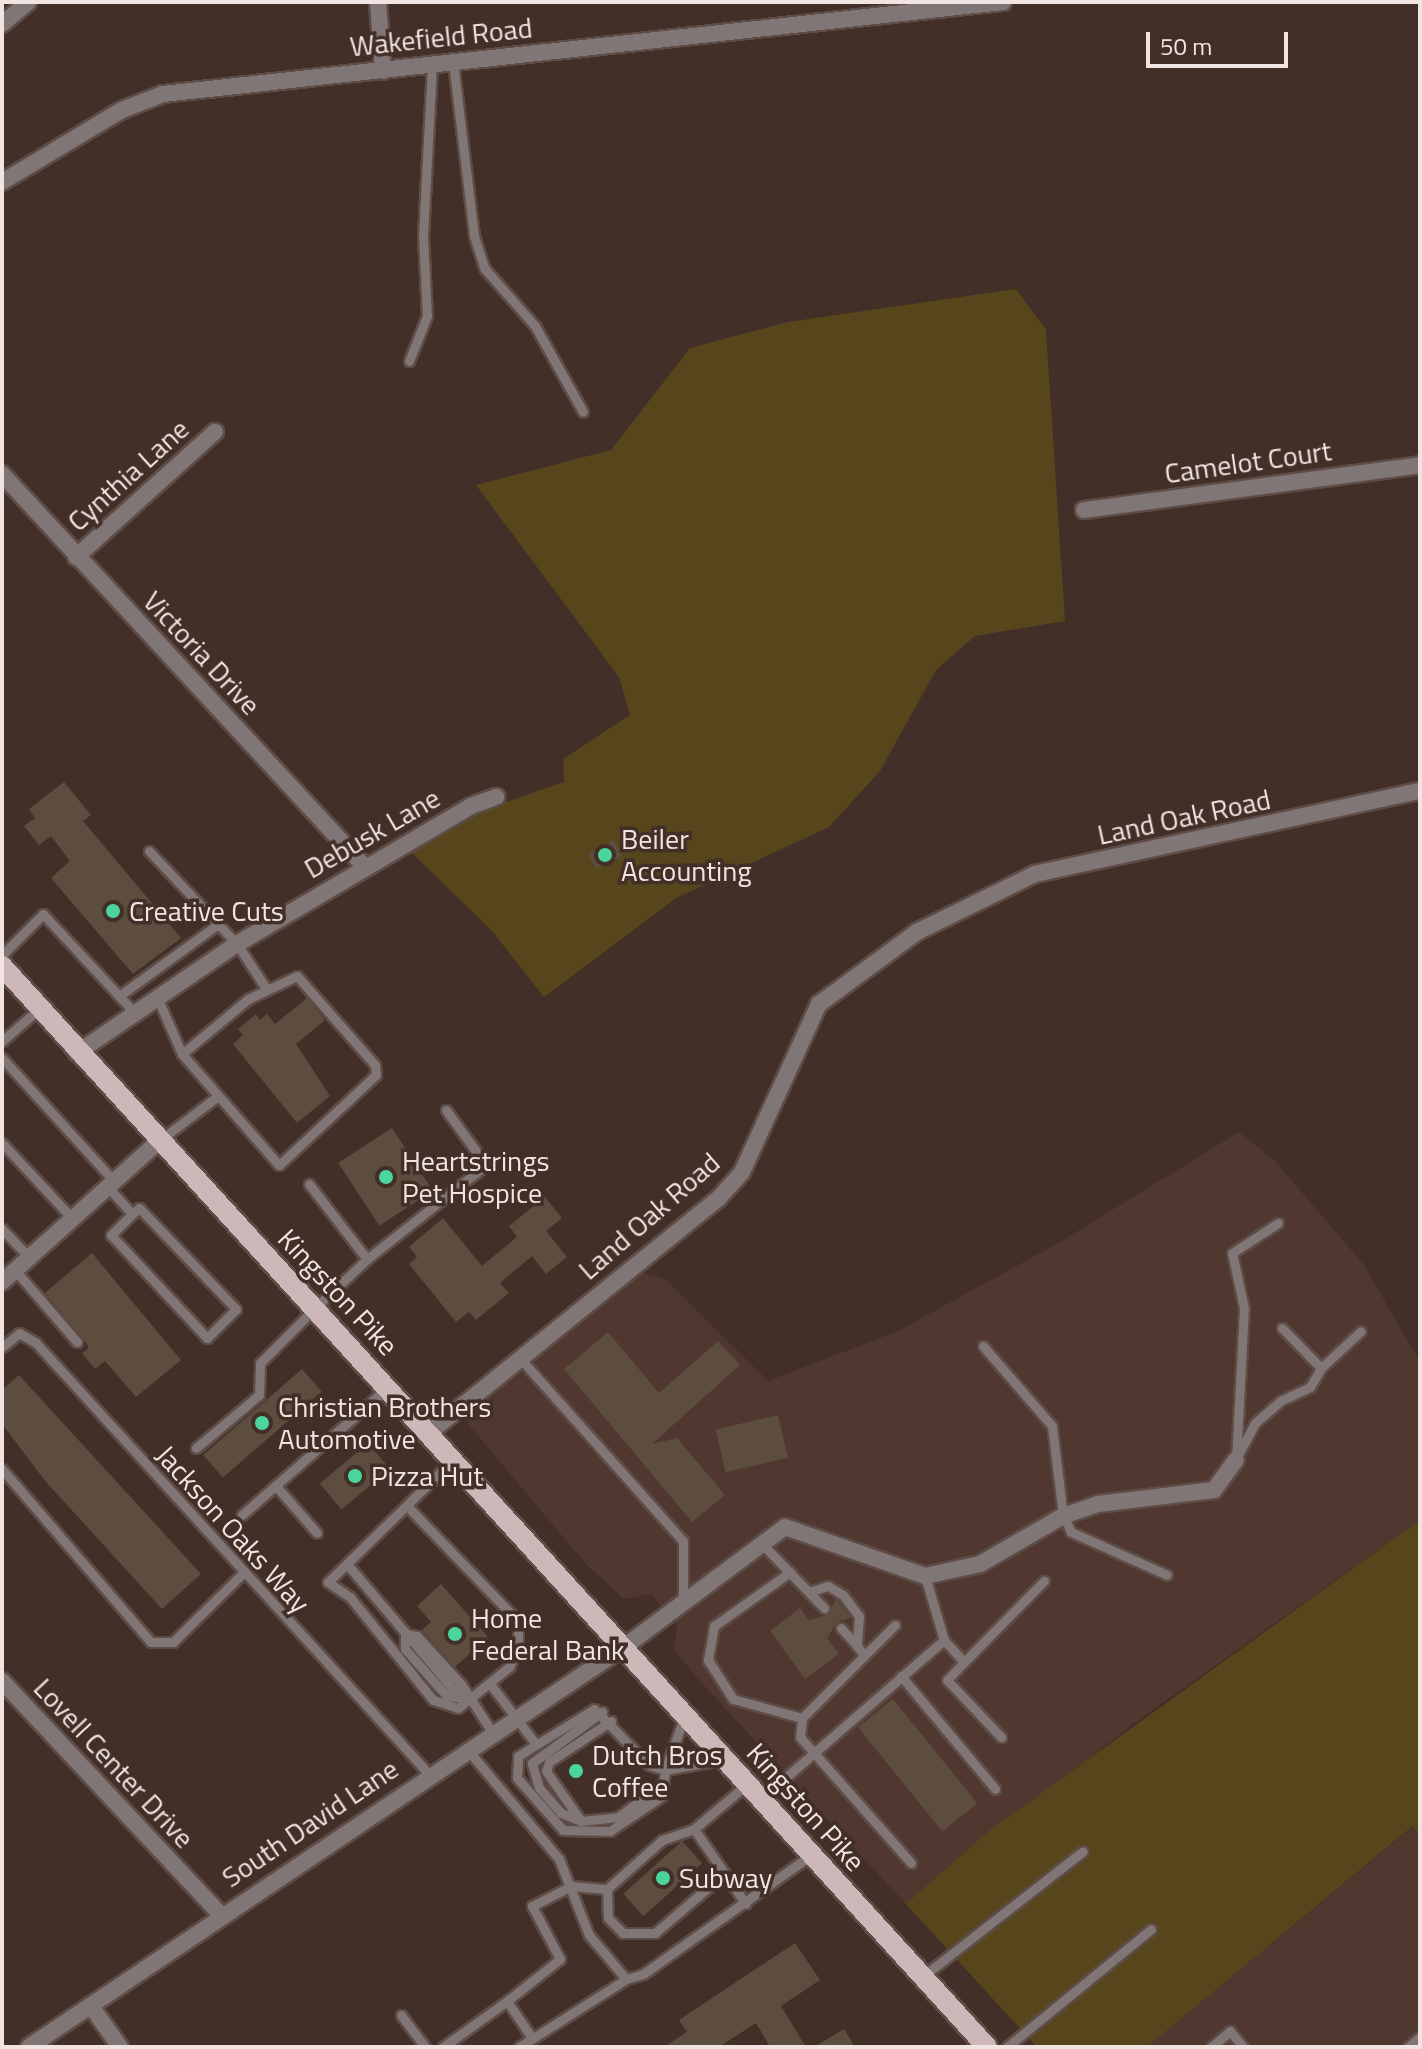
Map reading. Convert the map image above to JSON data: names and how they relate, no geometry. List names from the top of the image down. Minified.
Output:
{"streets":{"main road":["Kingston Pike"],"street":["Wakefield Road","Camelot Court","Cynthia Lane","Victoria Drive","Land Oak Road","Debusk Lane","Lovell Center Drive","South David Lane"],"lane":["Jackson Oaks Way"]},"crossings":[["Cynthia Lane","Victoria Drive"],["Victoria Drive","Debusk Lane"],["Land Oak Road","Kingston Pike"],["Debusk Lane","Kingston Pike"],["Kingston Pike","South David Lane"],["Jackson Oaks Way","South David Lane"],["Lovell Center Drive","South David Lane"]],"places":["Beiler Accounting","Creative Cuts","Heartstrings Pet Hospice","Christian Brothers Automotive","Pizza Hut","Home Federal Bank","Dutch Bros Coffee","Subway"],"scale_bar":"50 m"}
